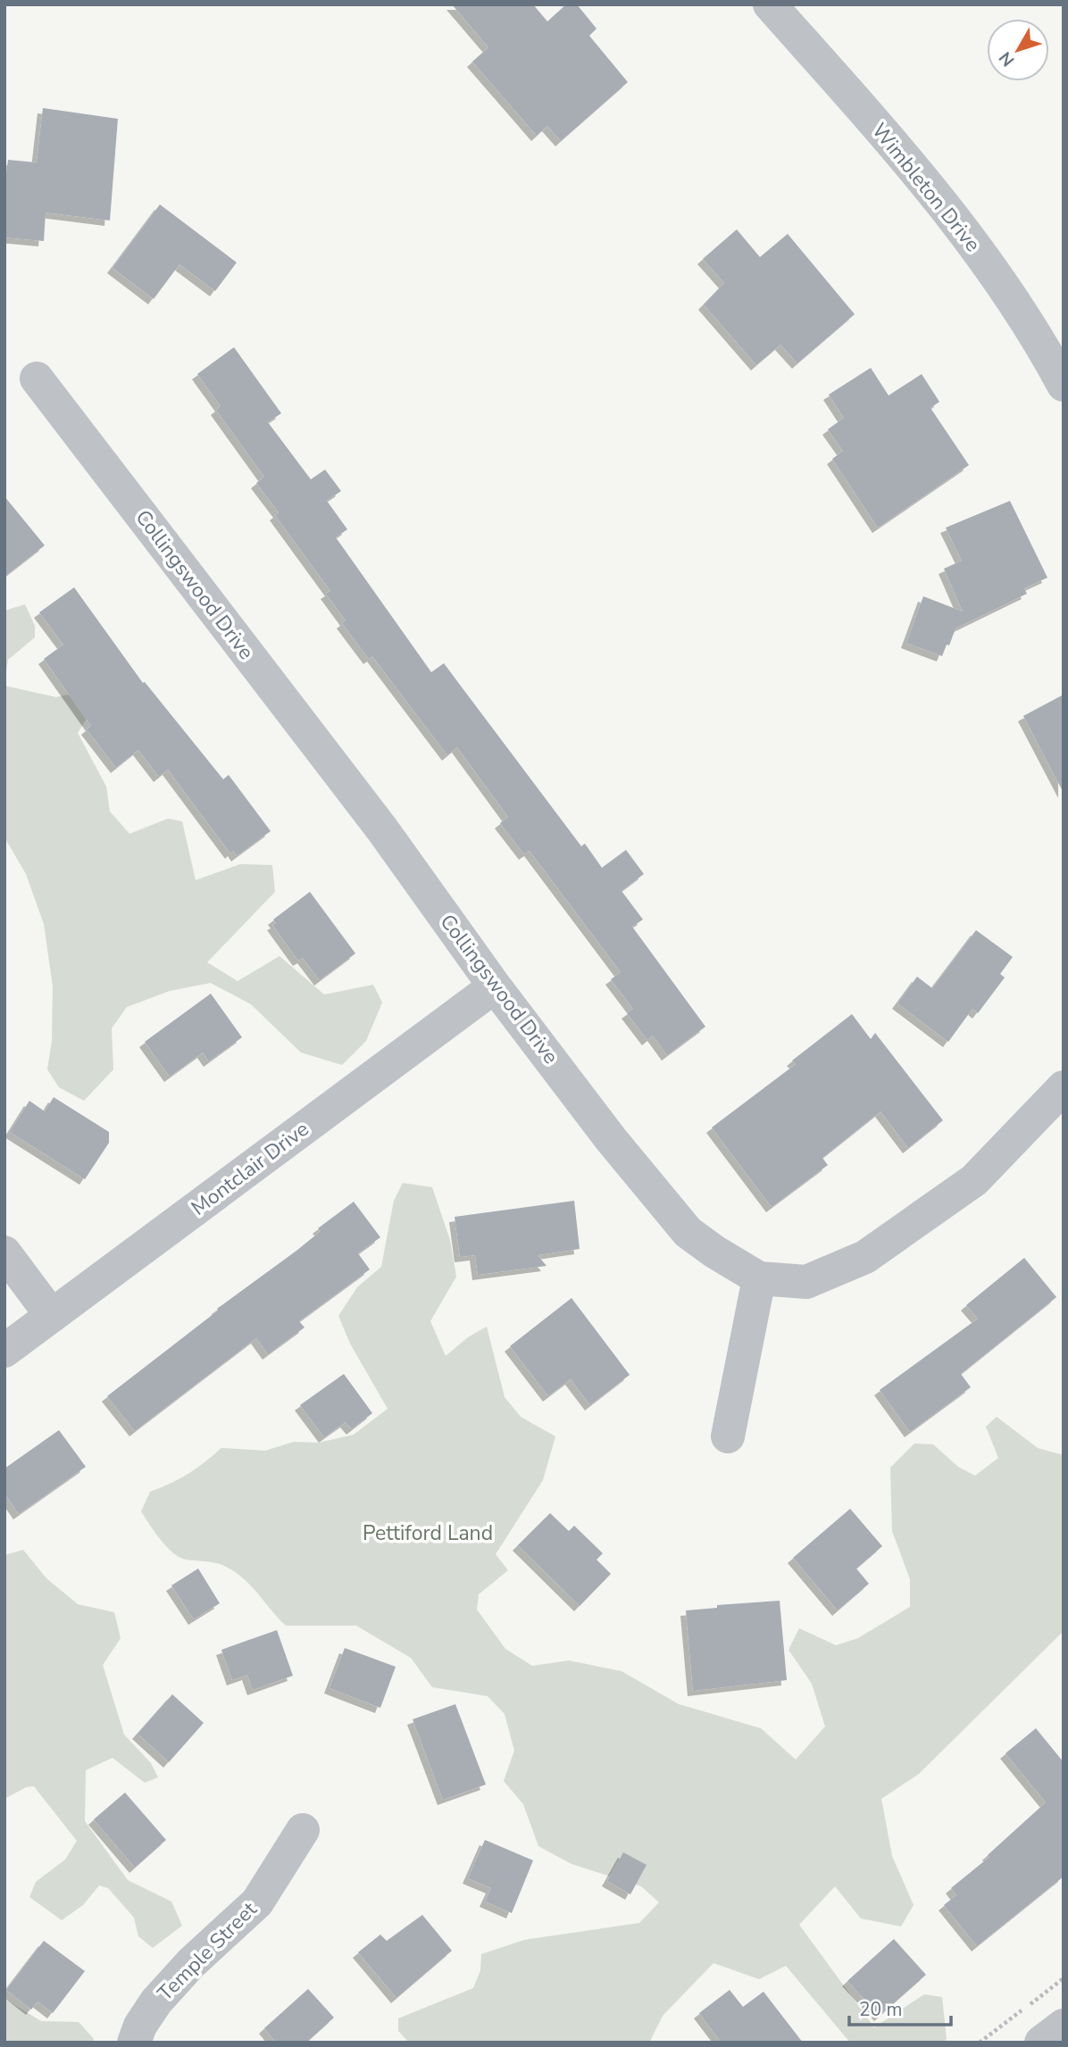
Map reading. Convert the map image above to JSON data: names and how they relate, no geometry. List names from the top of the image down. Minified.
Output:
{"streets":{"street":["Wimbleton Drive","Collingswood Drive","Montclair Drive","Temple Street"]},"crossings":[["Collingswood Drive","Montclair Drive"]],"parks":["Pettiford Land"],"scale_bar":"20 m","north":"bottom left"}
